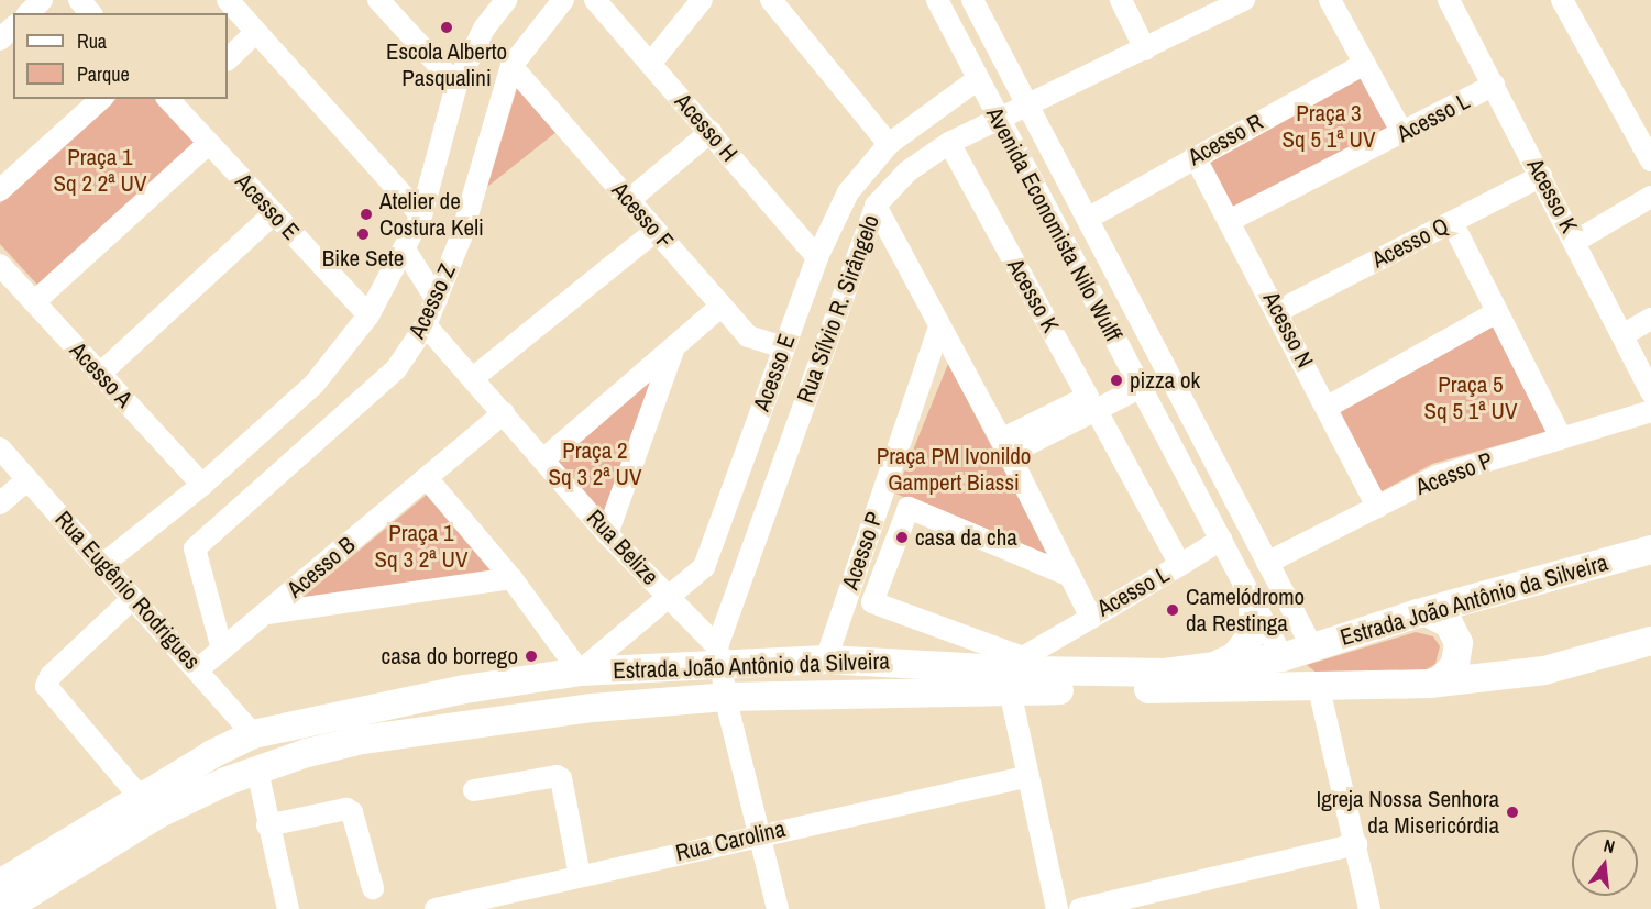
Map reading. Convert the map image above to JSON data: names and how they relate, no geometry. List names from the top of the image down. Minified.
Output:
{"streets":{"main road":["Estrada João Antônio da Silveira"],"street":["Acesso L","Acesso H","Acesso R","Acesso K","Acesso E","Acesso F","Avenida Economista Nilo Wulff","Acesso Q","Acesso Z","Rua Sílvio R. Sirângelo","Acesso N","Acesso A","Acesso P","Rua Belize","Acesso B","Rua Eugênio Rodrigues","Rua Carolina"]},"crossings":[["Acesso L","Acesso K"],["Acesso L","Acesso N"],["Acesso H","Acesso E"],["Acesso R","Avenida Economista Nilo Wulff"],["Acesso R","Acesso N"],["Acesso K","Acesso Q"],["Acesso K","Rua Sílvio R. Sirângelo"],["Acesso E","Acesso F"],["Acesso E","Avenida Economista Nilo Wulff"],["Acesso E","Rua Belize"],["Acesso E","Estrada João Antônio da Silveira"],["Acesso F","Acesso Z"],["Avenida Economista Nilo Wulff","Rua Sílvio R. Sirângelo"],["Avenida Economista Nilo Wulff","Acesso P"],["Avenida Economista Nilo Wulff","Estrada João Antônio da Silveira"],["Acesso Q","Acesso N"],["Acesso Z","Rua Belize"],["Acesso Z","Acesso B"],["Rua Sílvio R. Sirângelo","Rua Belize"],["Rua Sílvio R. Sirângelo","Estrada João Antônio da Silveira"],["Acesso N","Acesso P"],["Acesso P","Estrada João Antônio da Silveira"],["Rua Belize","Acesso B"],["Rua Belize","Estrada João Antônio da Silveira"],["Acesso B","Rua Eugênio Rodrigues"],["Rua Eugênio Rodrigues","Estrada João Antônio da Silveira"]],"parks":["Praça 3 Sq 5 1ª UV","Praça 1 Sq 2 2ª UV","Praça 5 Sq 5 1ª UV","Praça 2 Sq 3 2ª UV","Praça PM Ivonildo Gampert Biassi","Praça 1 Sq 3 2ª UV"],"places":["Escola Alberto Pasqualini","Atelier de Costura Keli","Bike Sete","pizza ok","casa da cha","Camelódromo da Restinga","casa do borrego","Igreja Nossa Senhora da Misericórdia"],"legend":["Rua","Parque"],"north":"top"}
